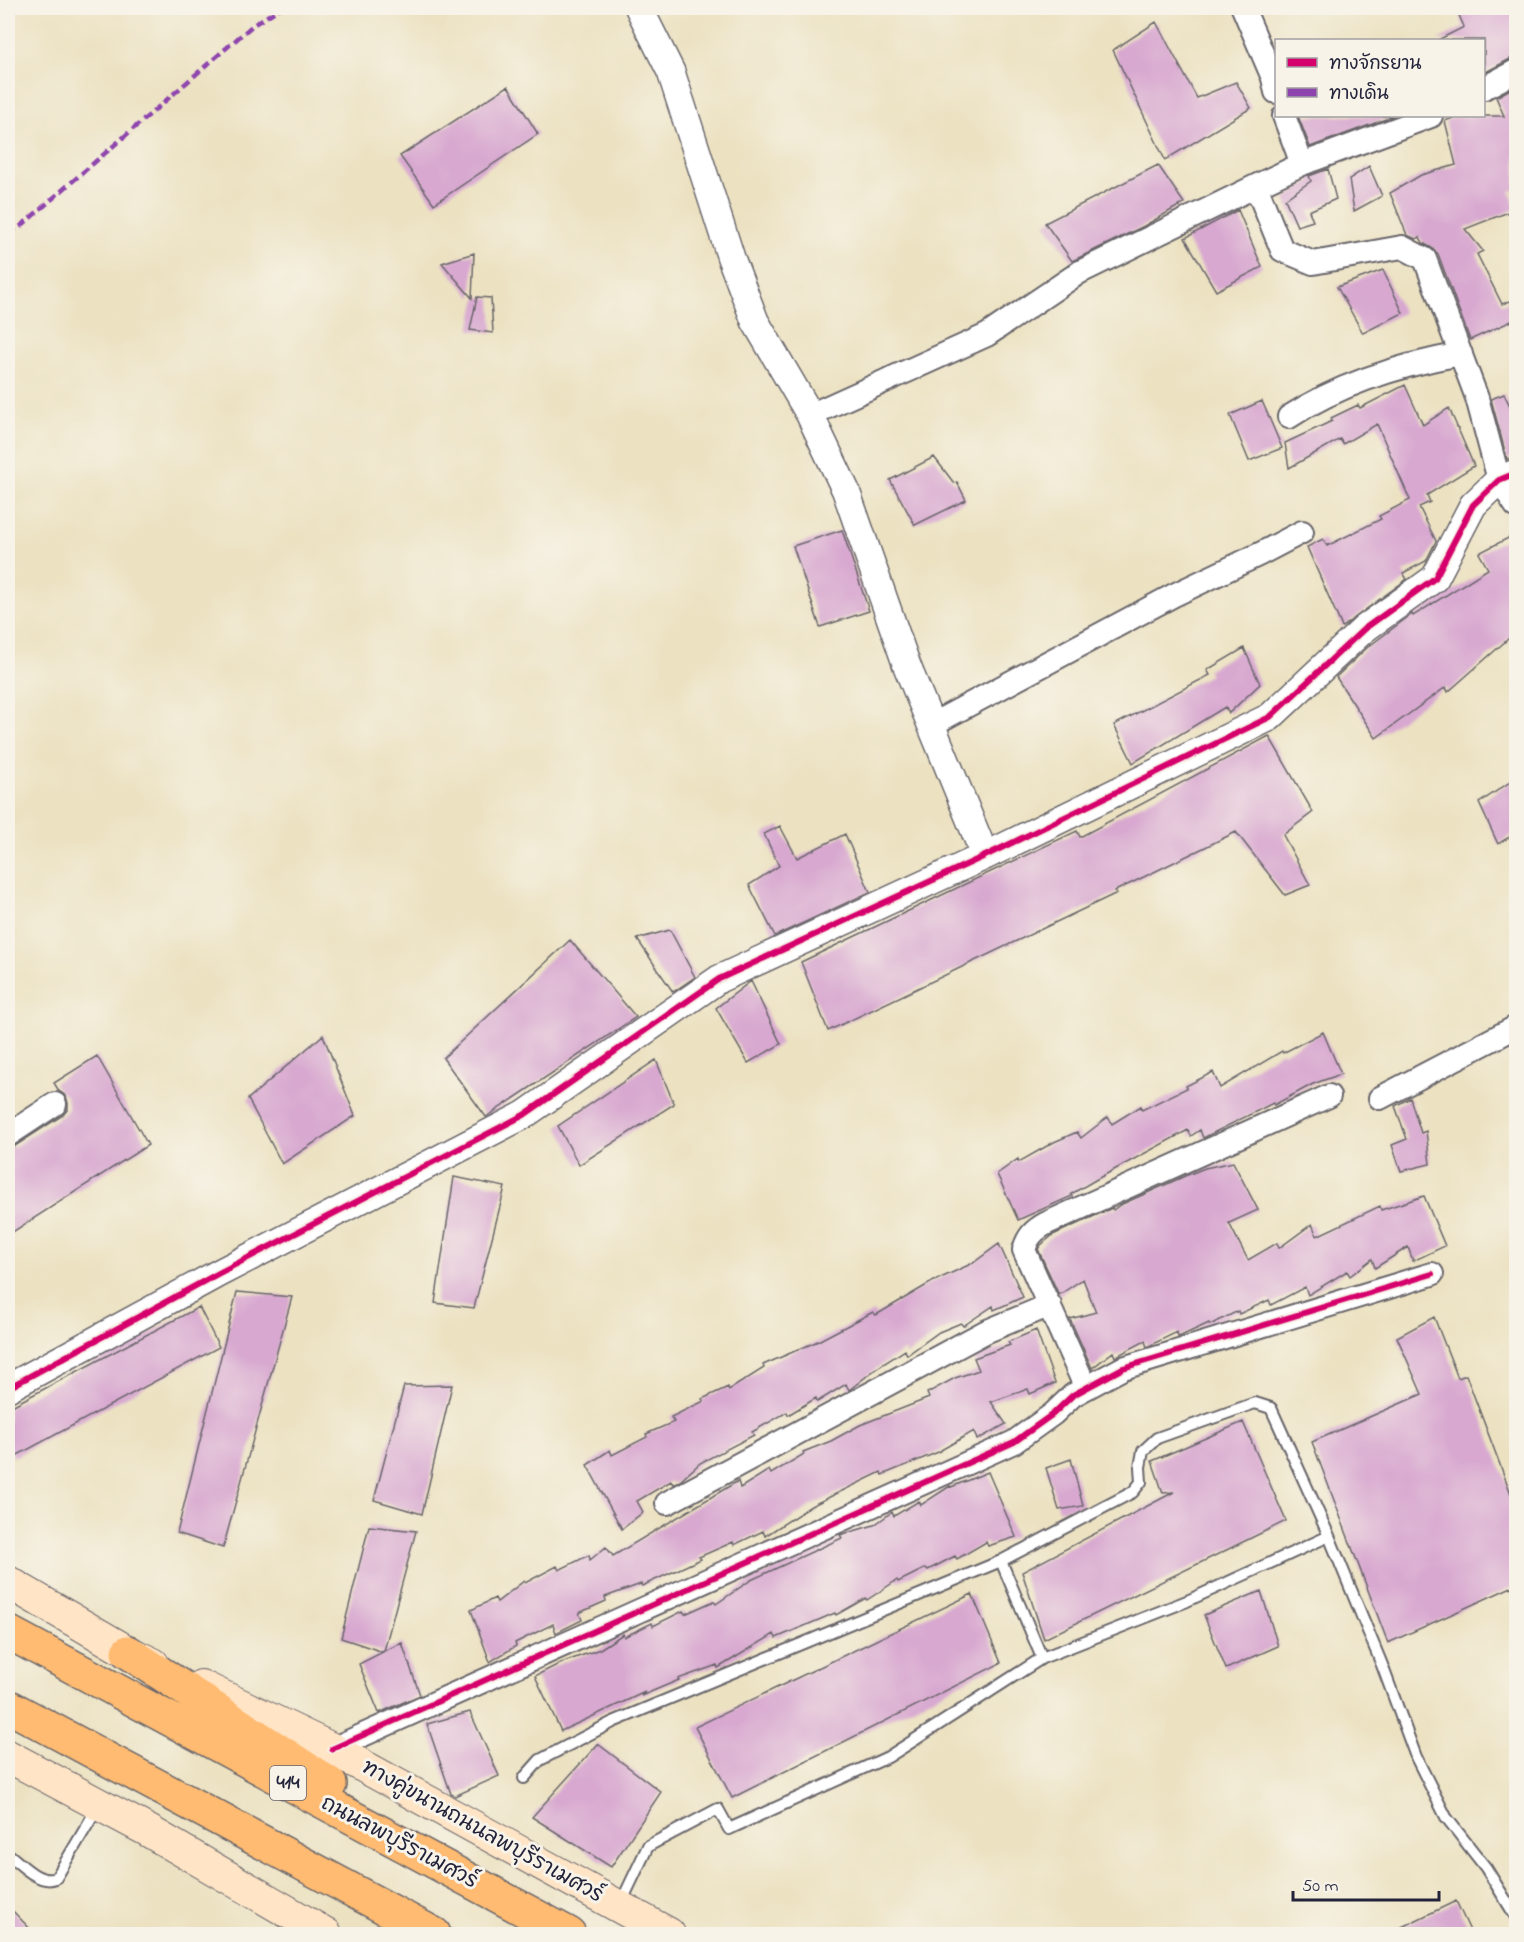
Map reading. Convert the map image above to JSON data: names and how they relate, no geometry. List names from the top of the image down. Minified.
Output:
{"streets":{"main road":["414","ทางคู่ขนานถนนลพบุรีราเมศวร์","ถนนลพบุรีราเมศวร์"]},"legend":["ทางจักรยาน","ทางเดิน"],"scale_bar":"50 m"}
